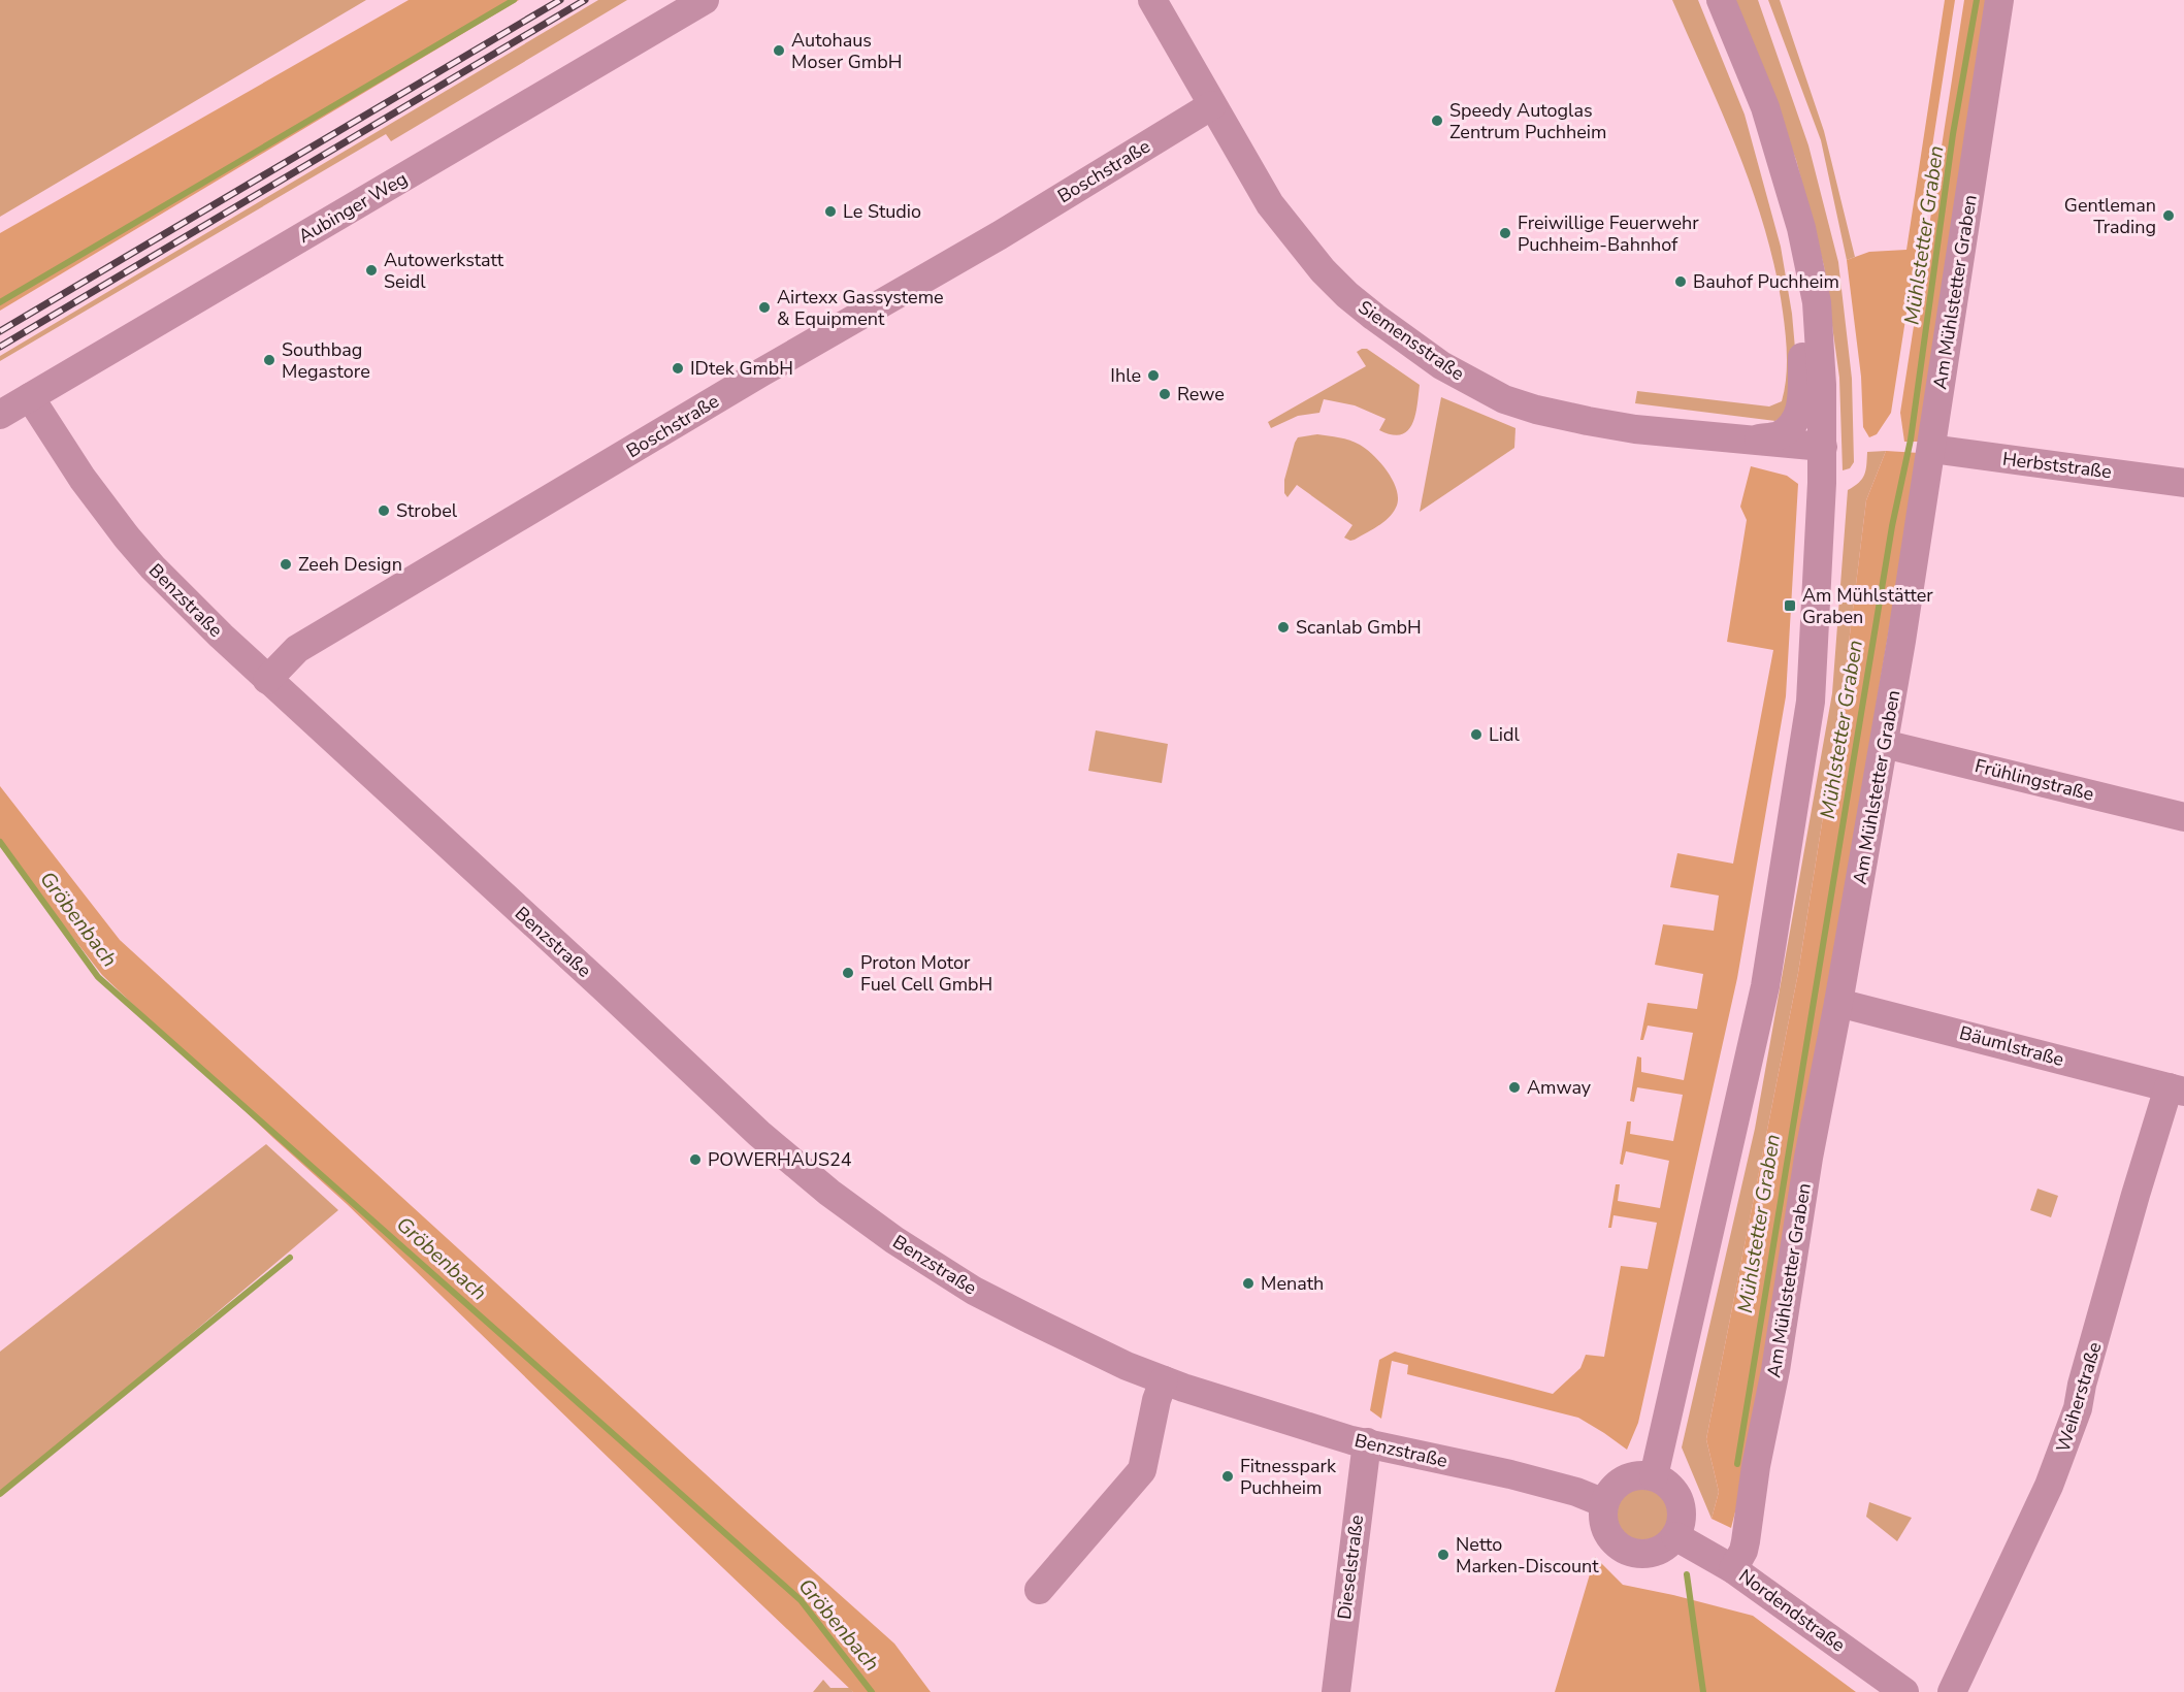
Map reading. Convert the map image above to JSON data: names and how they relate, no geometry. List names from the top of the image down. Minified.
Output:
{"streets":{"street":["Boschstraße","Aubinger Weg","Am Mühlstetter Graben","Siemensstraße","Herbststraße","Benzstraße","Frühlingstraße","Bäumlstraße","Weiherstraße","Dieselstraße","Nordendstraße"]},"crossings":[["Boschstraße","Siemensstraße"],["Boschstraße","Benzstraße"],["Aubinger Weg","Benzstraße"],["Am Mühlstetter Graben","Herbststraße"],["Am Mühlstetter Graben","Frühlingstraße"],["Am Mühlstetter Graben","Bäumlstraße"],["Am Mühlstetter Graben","Nordendstraße"],["Benzstraße","Dieselstraße"],["Benzstraße","Nordendstraße"],["Bäumlstraße","Weiherstraße"]],"water":["Mühlstetter Graben","Gröbenbach"],"places":{"other":["Autohaus Moser GmbH","Speedy Autoglas Zentrum Puchheim","Le Studio","Gentleman Trading","Freiwillige Feuerwehr Puchheim-Bahnhof","Autowerkstatt Seidl","Bauhof Puchheim","Airtexx Gassysteme & Equipment","Southbag Megastore","IDtek GmbH","Ihle","Rewe","Strobel","Zeeh Design","Scanlab GmbH","Lidl","Proton Motor Fuel Cell GmbH","Amway","POWERHAUS24","Menath","Fitnesspark Puchheim","Netto Marken-Discount"],"transit":["Am Mühlstätter Graben"]}}
